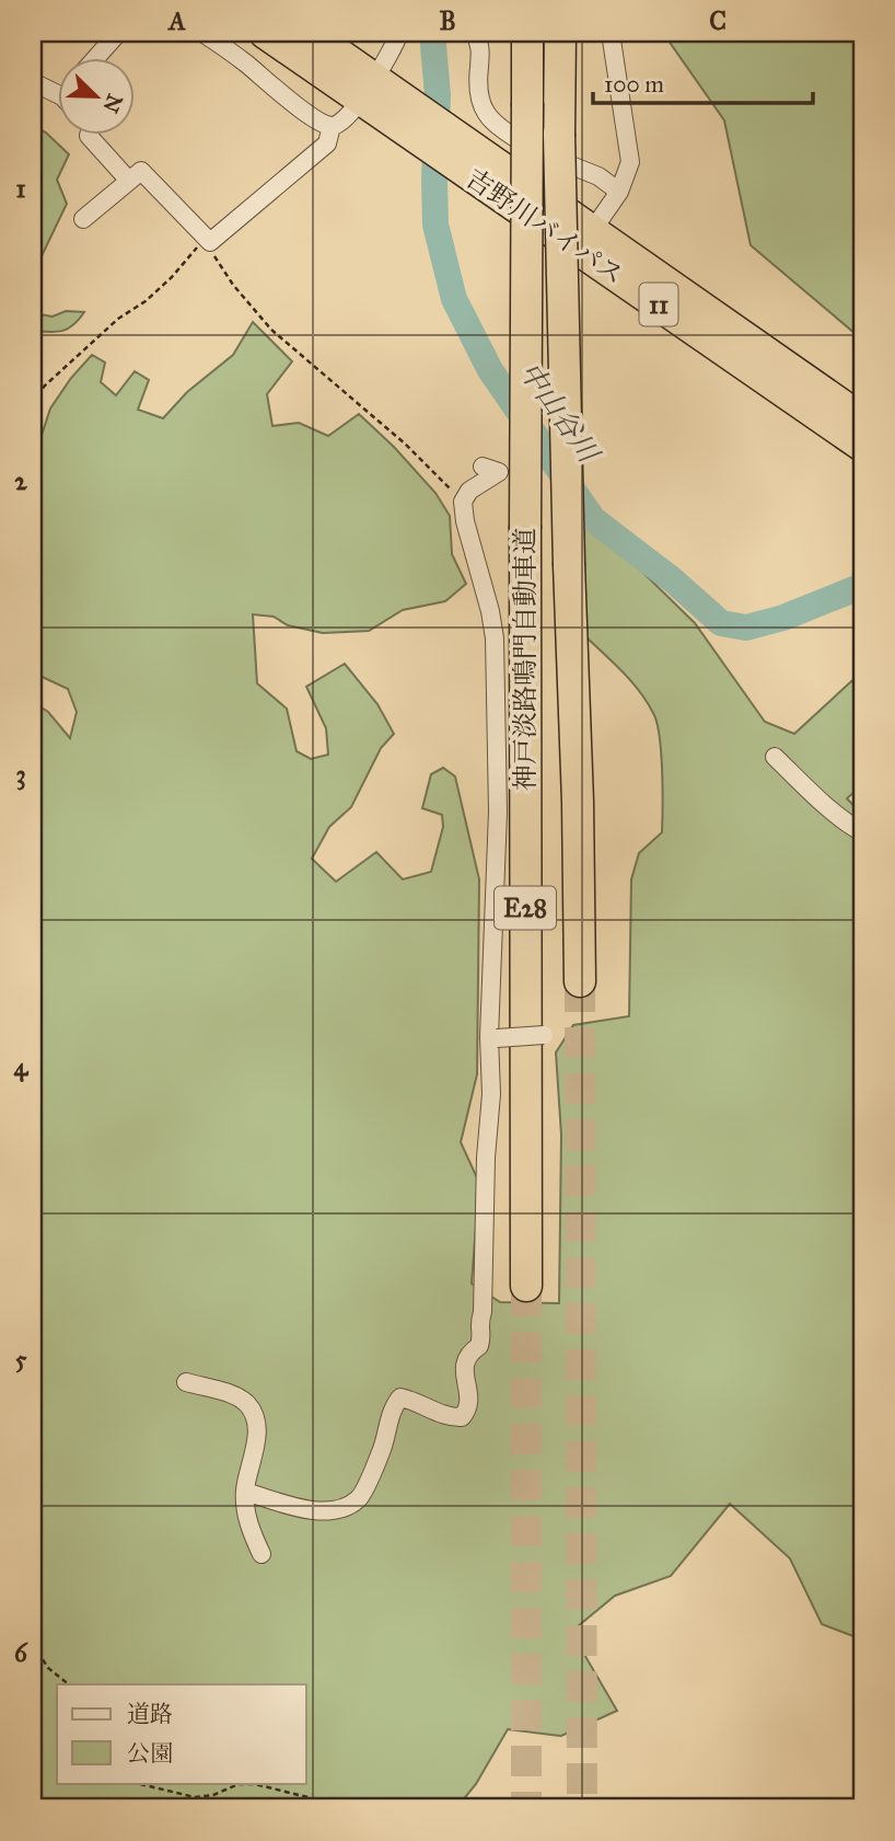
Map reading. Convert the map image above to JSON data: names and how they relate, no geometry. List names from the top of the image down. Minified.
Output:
{"streets":{"highway":["吉野川バイパス","11","神戸淡路鳴門自動車道","E28"]},"water":["中山谷川"],"legend":["道路","公園"],"scale_bar":"100 m","north":"bottom right","grid":{"columns":["A","B","C"],"rows":["1","2","3","4","5","6"]}}
